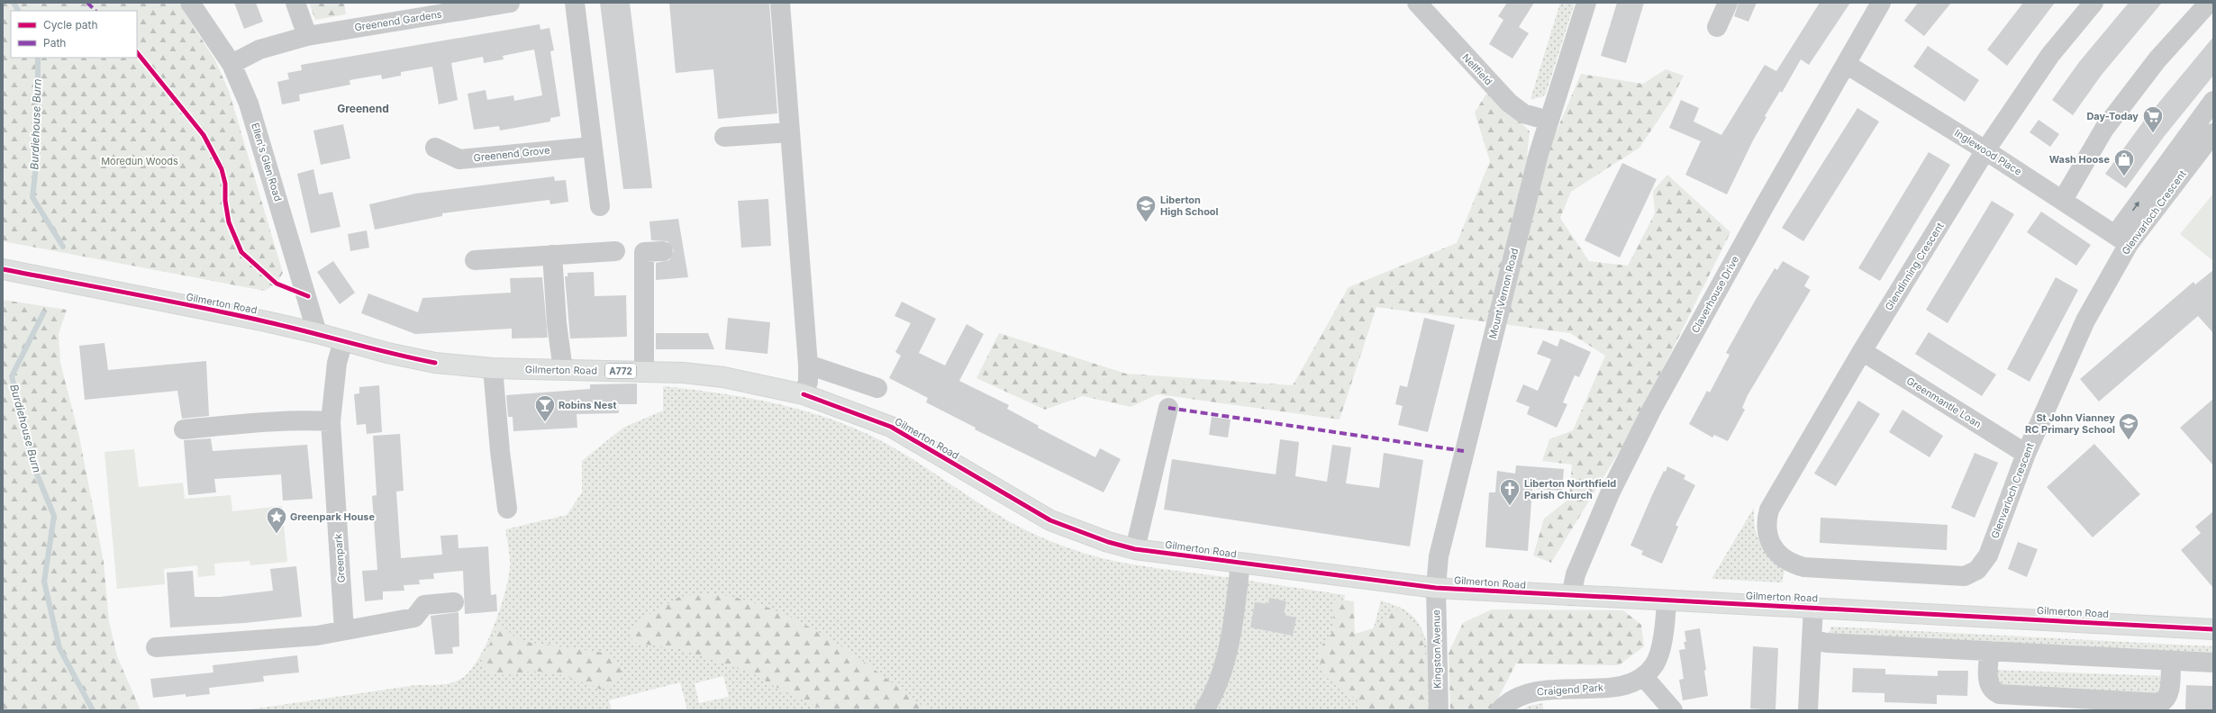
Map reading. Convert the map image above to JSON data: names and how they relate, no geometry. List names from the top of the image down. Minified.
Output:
{"streets":{"main road":["Gilmerton Road","A772"],"street":["Greenend Gardens","Nellfield","Inglewood Place","Greenend Grove","Ellen's Glen Road","Glenvarloch Crescent","Glendinning Crescent","Mount Vernon Road","Claverhouse Drive","Greenmantle Loan","Greenpark","Kingston Avenue","Craigend Park"]},"crossings":[["Greenend Gardens","Ellen's Glen Road"],["Nellfield","Mount Vernon Road"],["Inglewood Place","Glenvarloch Crescent"],["Inglewood Place","Glendinning Crescent"],["Inglewood Place","Claverhouse Drive"],["Ellen's Glen Road","Gilmerton Road"],["Glenvarloch Crescent","Glendinning Crescent"],["Glenvarloch Crescent","Greenmantle Loan"],["Glendinning Crescent","Greenmantle Loan"],["Mount Vernon Road","Gilmerton Road"],["Mount Vernon Road","Kingston Avenue"],["Claverhouse Drive","Gilmerton Road"],["Gilmerton Road","Greenpark"],["Gilmerton Road","Kingston Avenue"],["Gilmerton Road","Craigend Park"]],"districts":["Greenend"],"water":["Burdiehouse Burn"],"parks":["Moredun Woods"],"places":{"supermarket":["Day-Today"],"shop":["Wash Hoose"],"school or university":["Liberton High School","St John Vianney RC Primary School"],"bar":["Robins Nest"],"church":["Liberton Northfield Parish Church"],"place":["Greenpark House"]},"legend":["Cycle path","Path"]}
